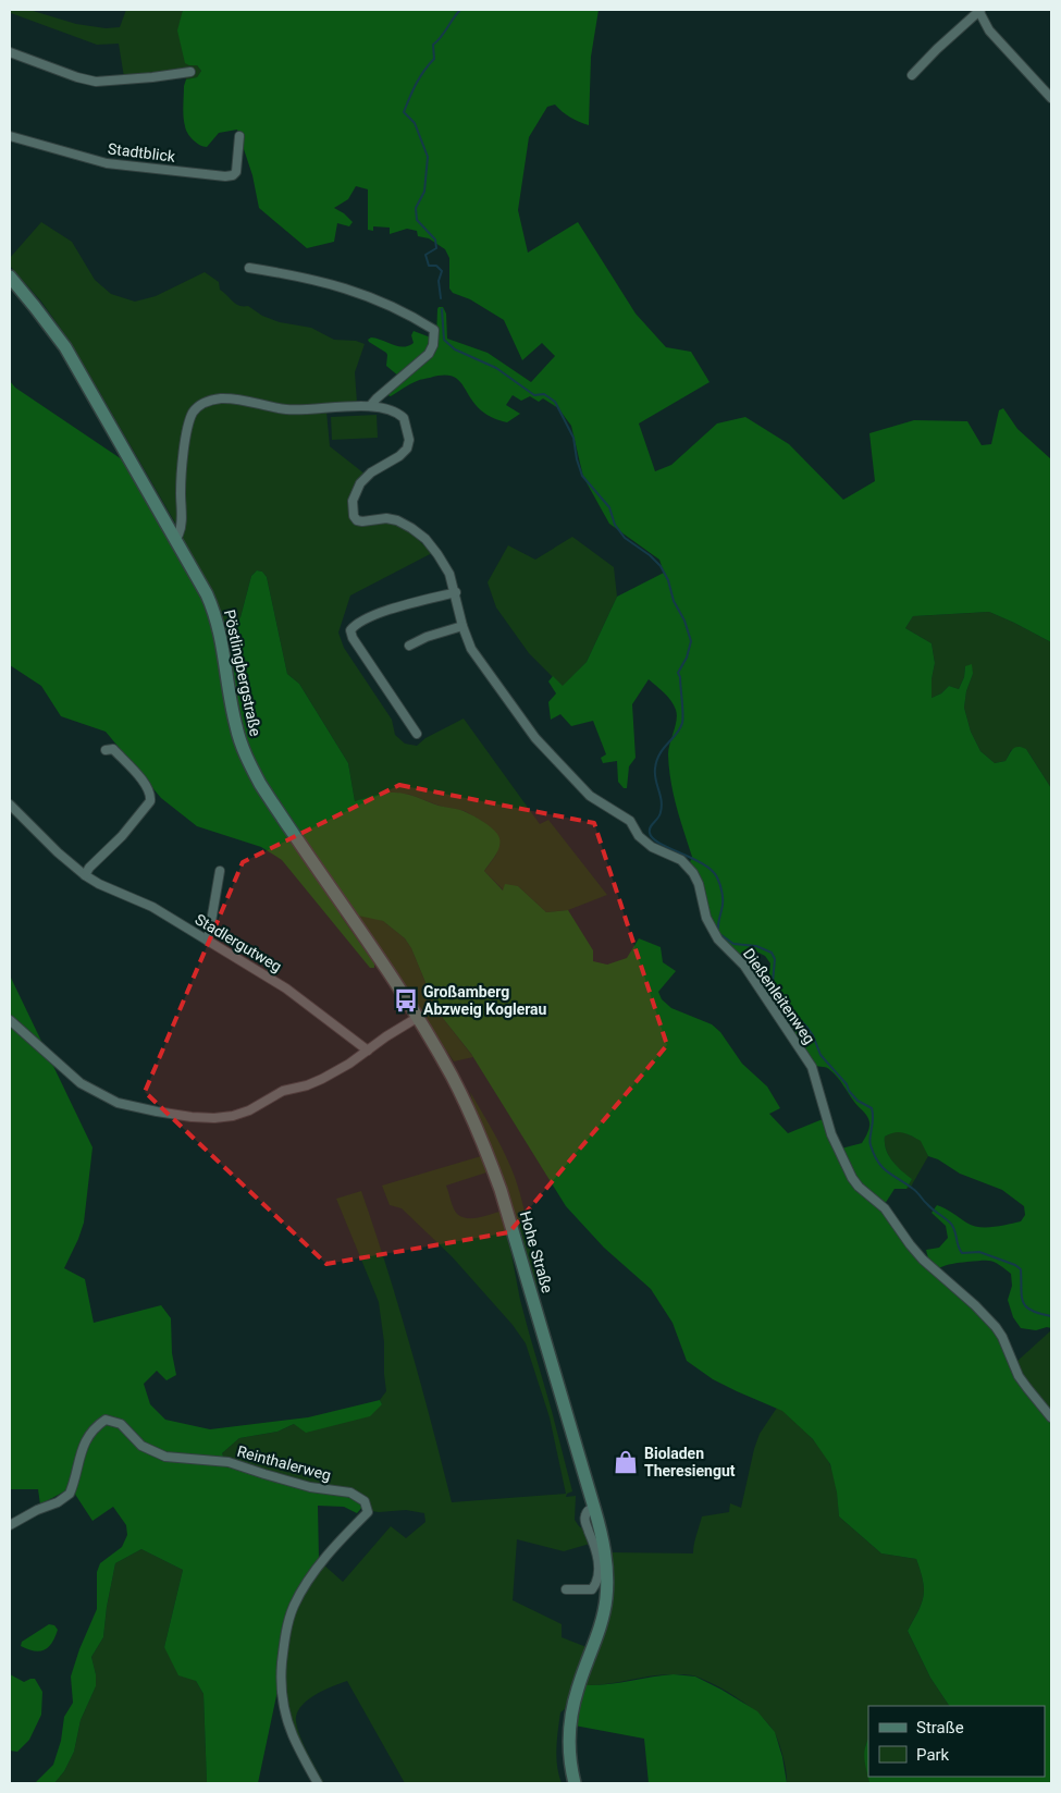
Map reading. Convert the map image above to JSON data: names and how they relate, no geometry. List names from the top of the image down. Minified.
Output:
{"streets":{"main road":["Pöstlingbergstraße","Hohe Straße"],"street":["Stadtblick","Stadlergutweg","Dießenleitenweg","Reinthalerweg"]},"crossings":[["Pöstlingbergstraße","Dießenleitenweg"],["Pöstlingbergstraße","Hohe Straße"]],"places":{"bus stop":["Großamberg Abzweig Koglerau"],"shop":["Bioladen Theresiengut"]},"legend":["Straße","Park"]}
